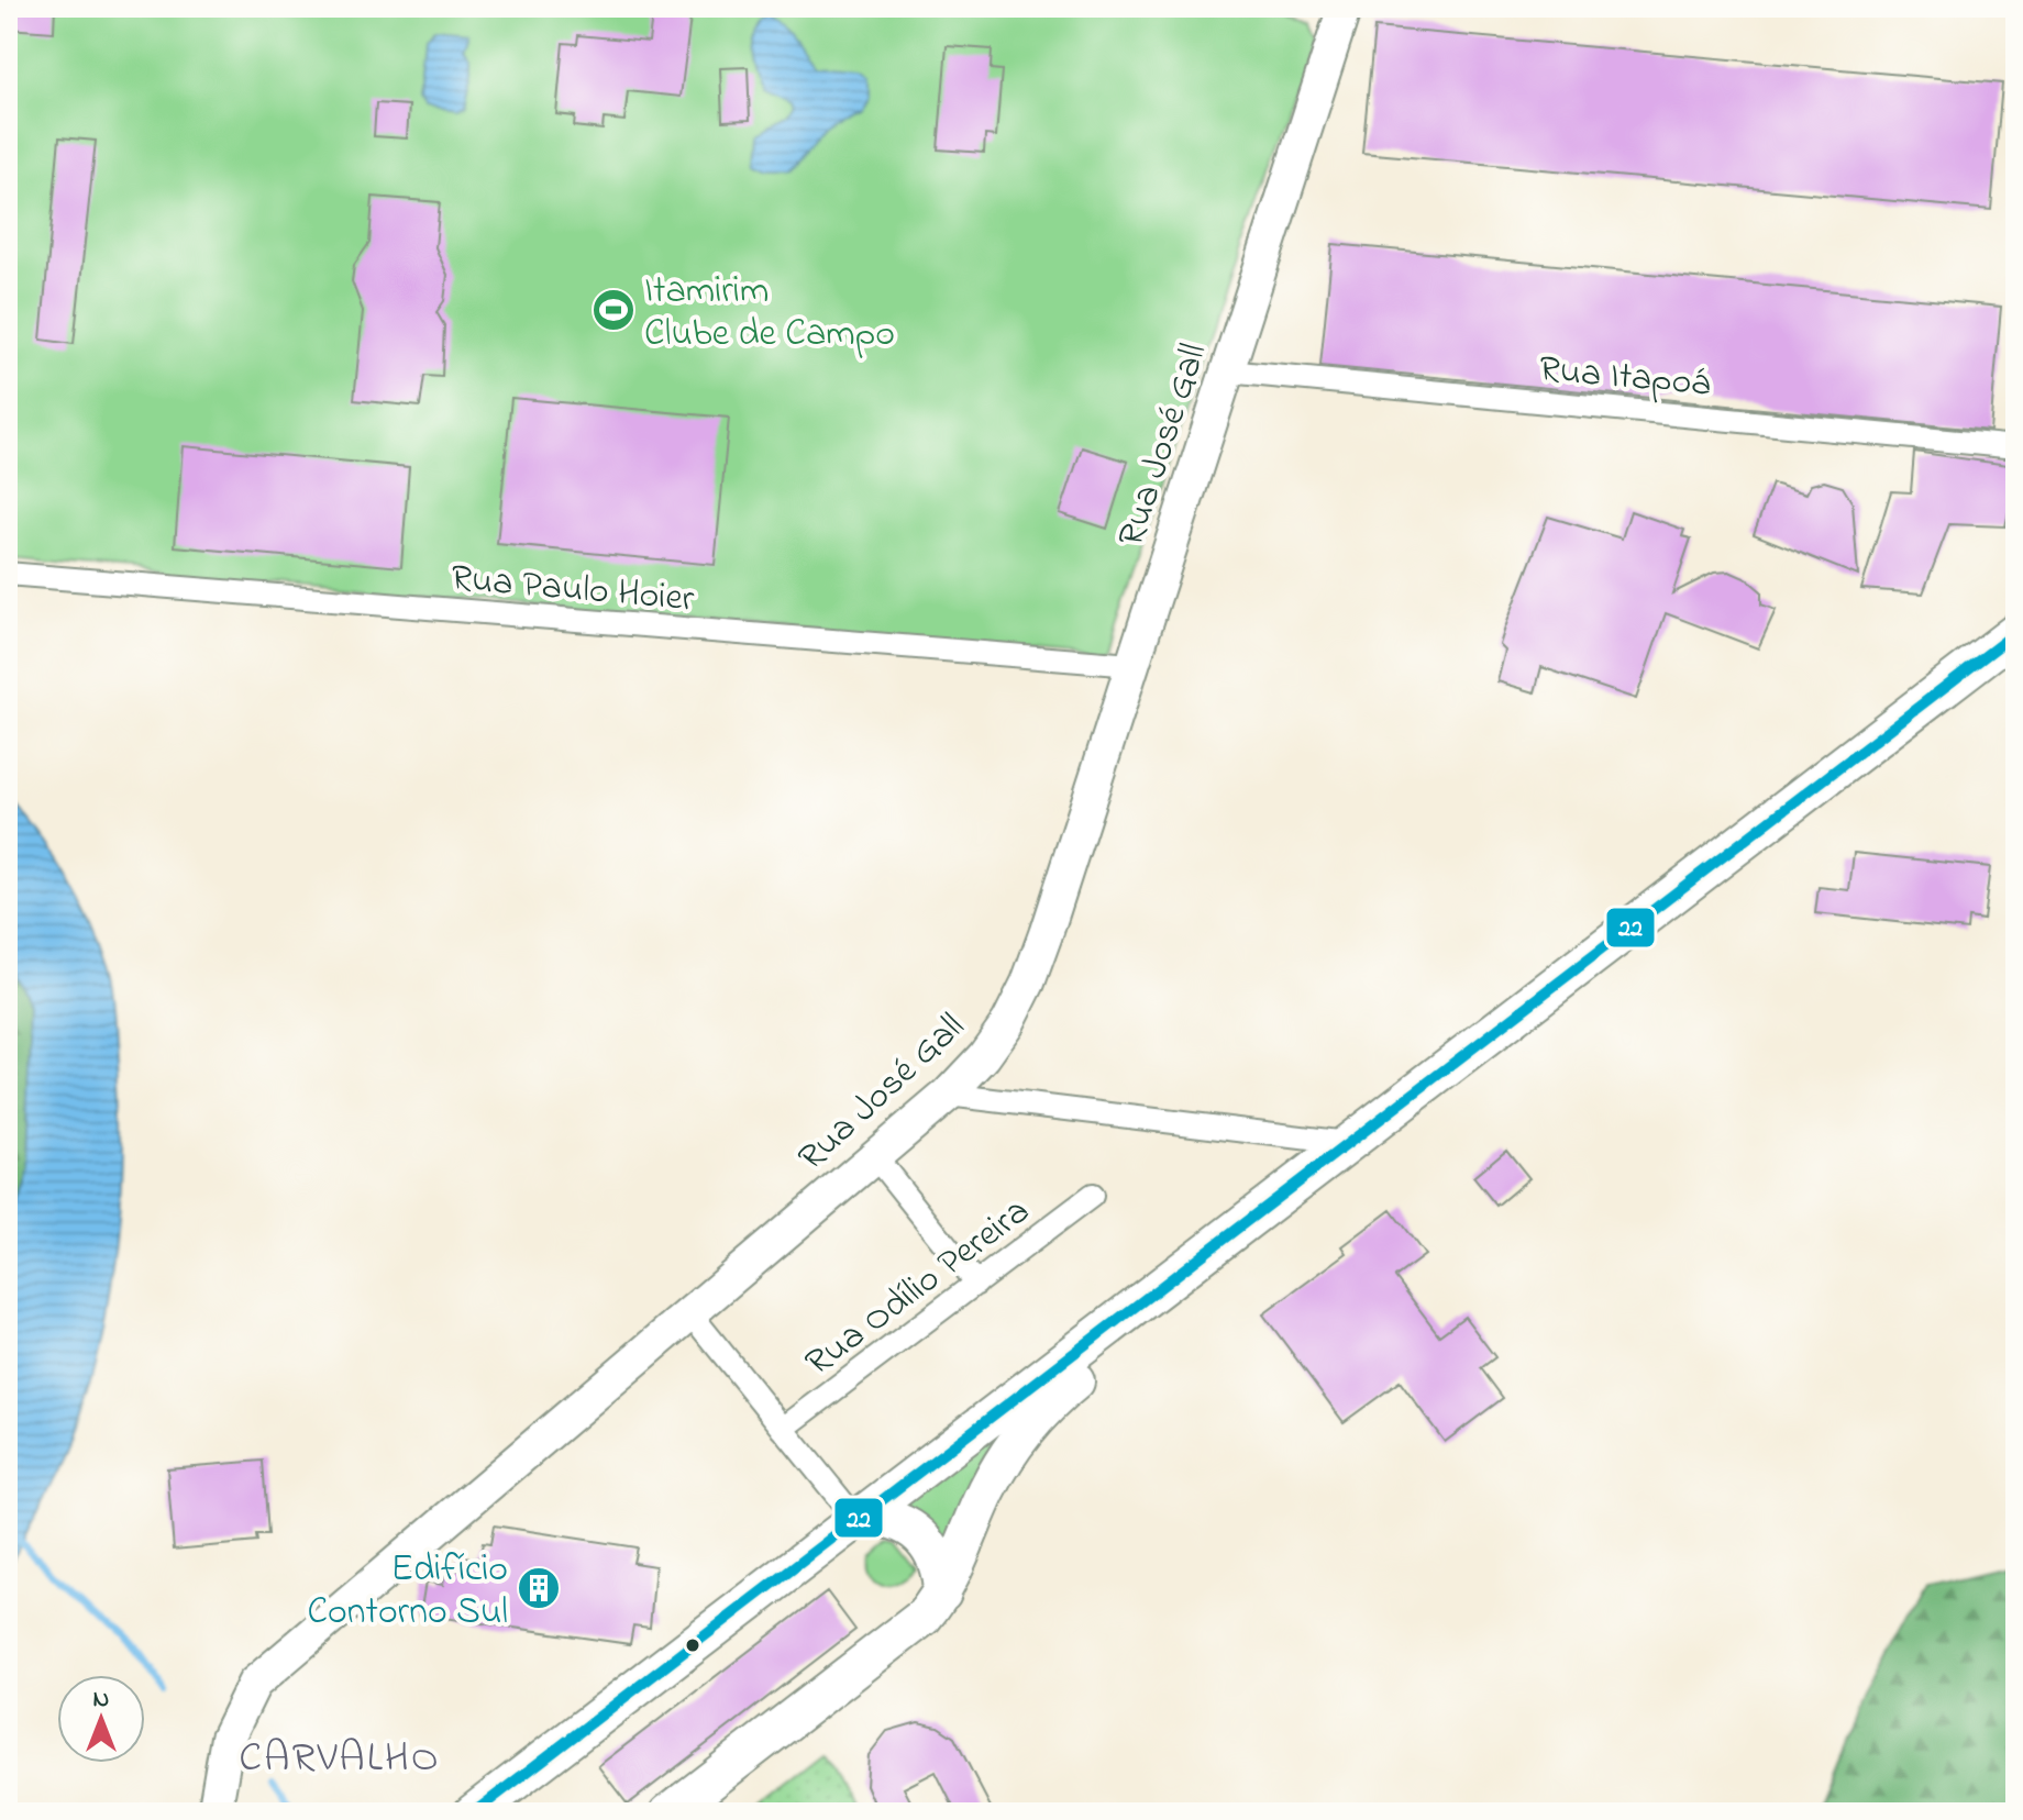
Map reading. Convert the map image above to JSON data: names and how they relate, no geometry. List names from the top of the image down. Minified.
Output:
{"streets":{"main road":["Rua José Gall"],"street":["Rua Itapoá","Rua Paulo Hoier","Rua Odílio Pereira"]},"crossings":[["Rua Itapoá","Rua José Gall"],["Rua José Gall","Rua Paulo Hoier"]],"districts":["CARVALHO"],"places":{"sports":["Itamirim Clube de Campo"],"building":["Edifício Contorno Sul"]},"lines":["transit line 22"],"north":"top"}
